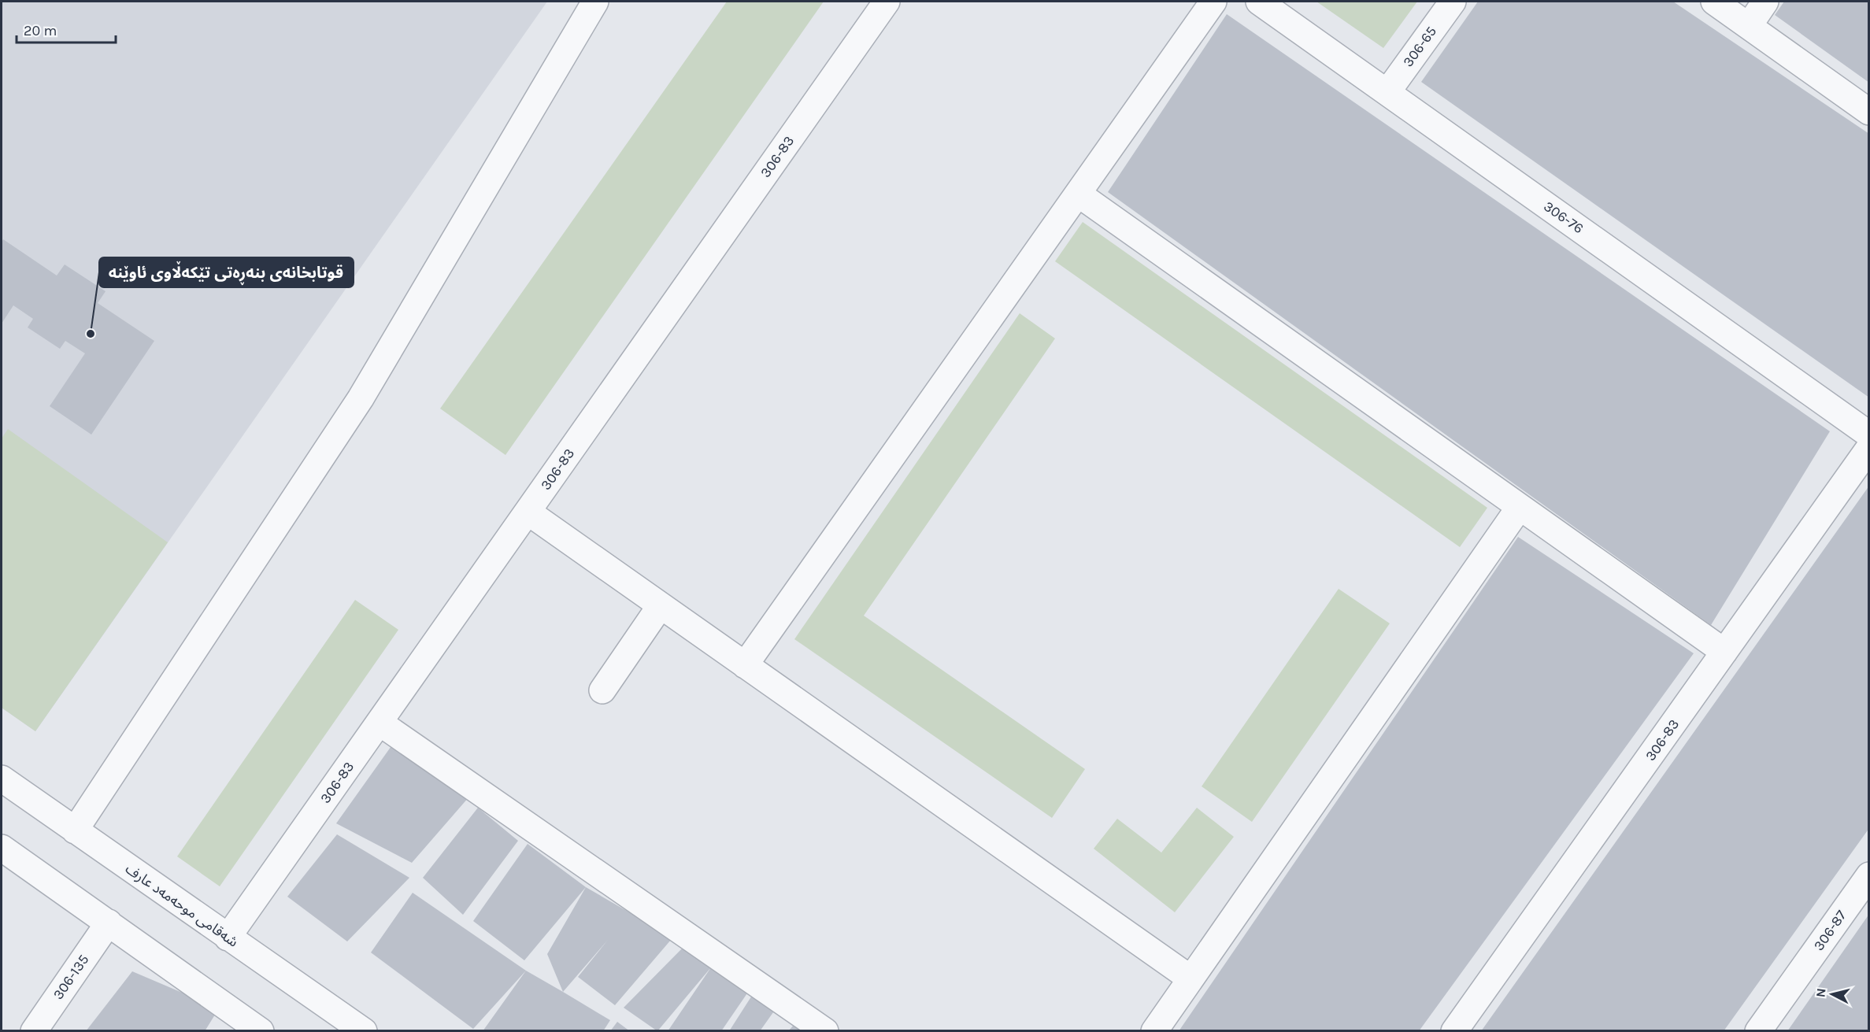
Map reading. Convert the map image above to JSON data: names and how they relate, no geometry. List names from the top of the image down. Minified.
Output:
{"streets":{"street":["306-65","306-83","306-76","شەقامی موحەمەد عارف","306-87","306-135"]},"crossings":[["306-65","306-76"],["306-83","شەقامی موحەمەد عارف"]],"places":["قوتابخانەی بنەڕەتی تێکەڵاوی ئاوێنە"],"scale_bar":"20 m","north":"left"}
